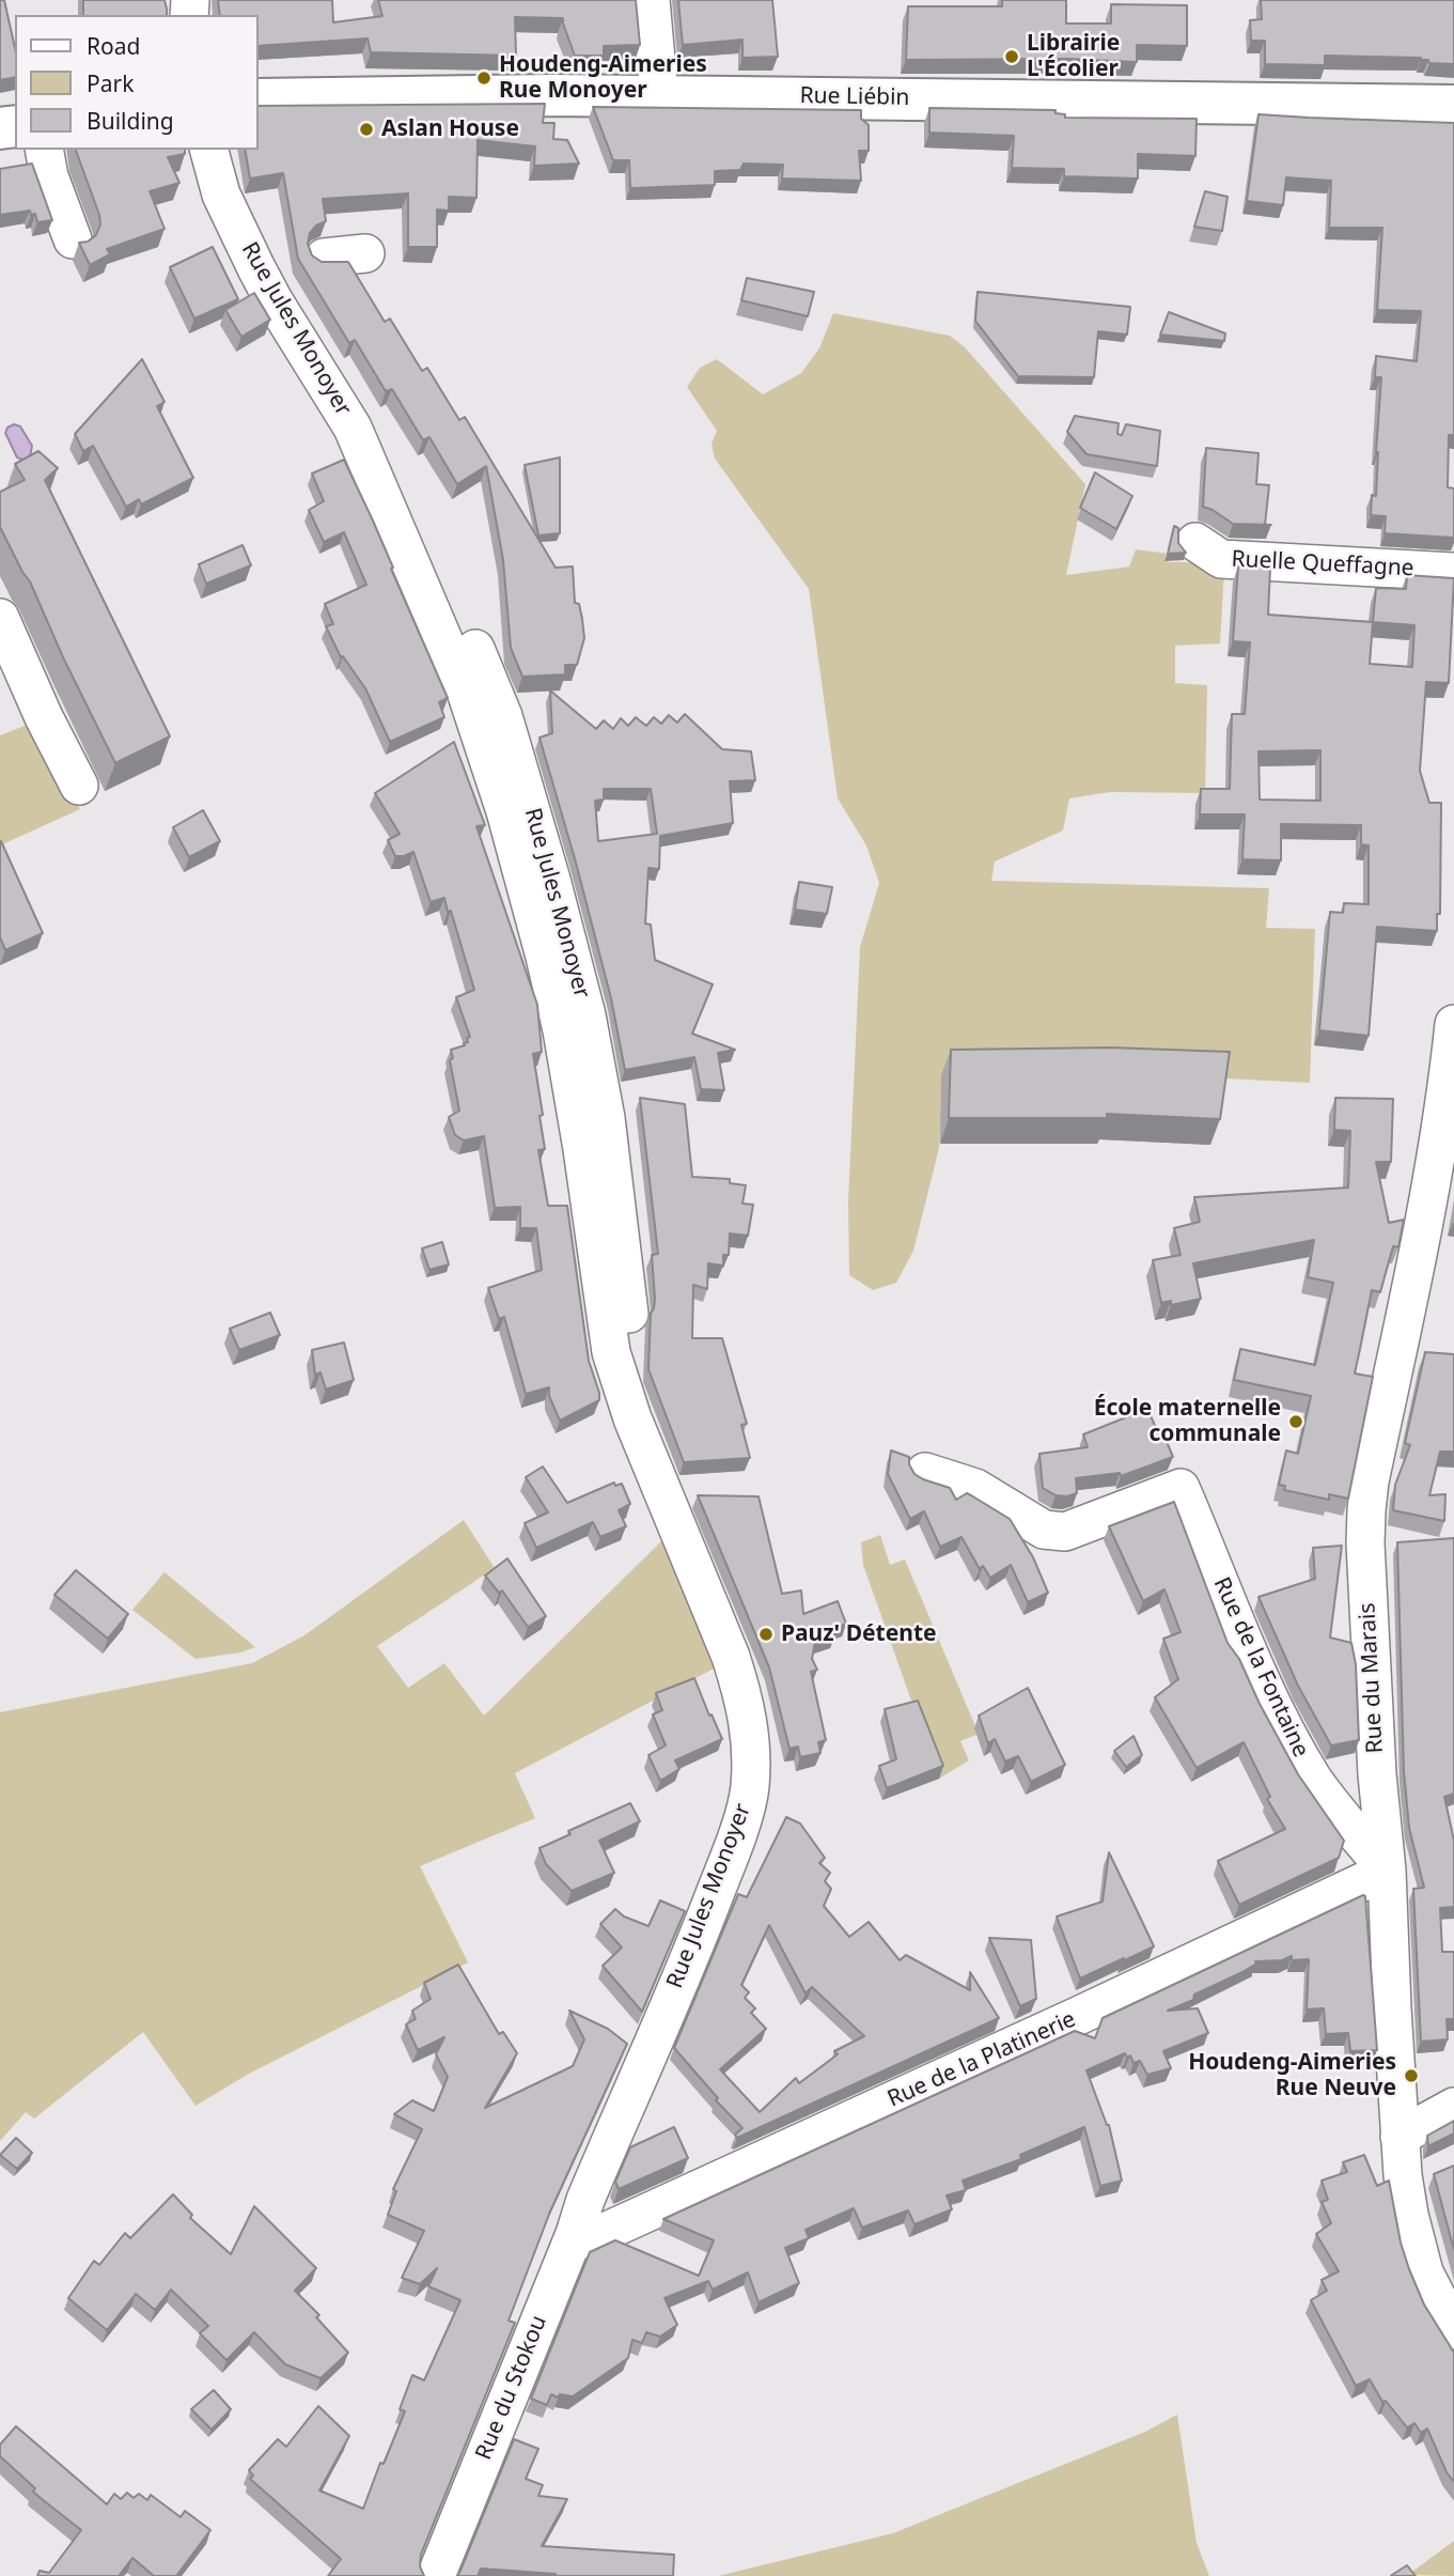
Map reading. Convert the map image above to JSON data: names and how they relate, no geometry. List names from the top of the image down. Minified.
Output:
{"streets":{"main road":["Rue Liébin"],"street":["Rue Jules Monoyer","Ruelle Queffagne","Rue de la Fontaine","Rue du Marais","Rue de la Platinerie","Rue du Stokou"]},"crossings":[["Rue Jules Monoyer","Rue de la Platinerie"],["Rue Jules Monoyer","Rue du Stokou"],["Rue de la Fontaine","Rue du Marais"],["Rue de la Fontaine","Rue de la Platinerie"],["Rue du Marais","Rue de la Platinerie"],["Rue de la Platinerie","Rue du Stokou"]],"places":["Librairie L'Écolier","Houdeng-Aimeries Rue Monoyer","Aslan House","École maternelle communale","Pauz' Détente","Houdeng-Aimeries Rue Neuve"],"legend":["Road","Park","Building"]}
